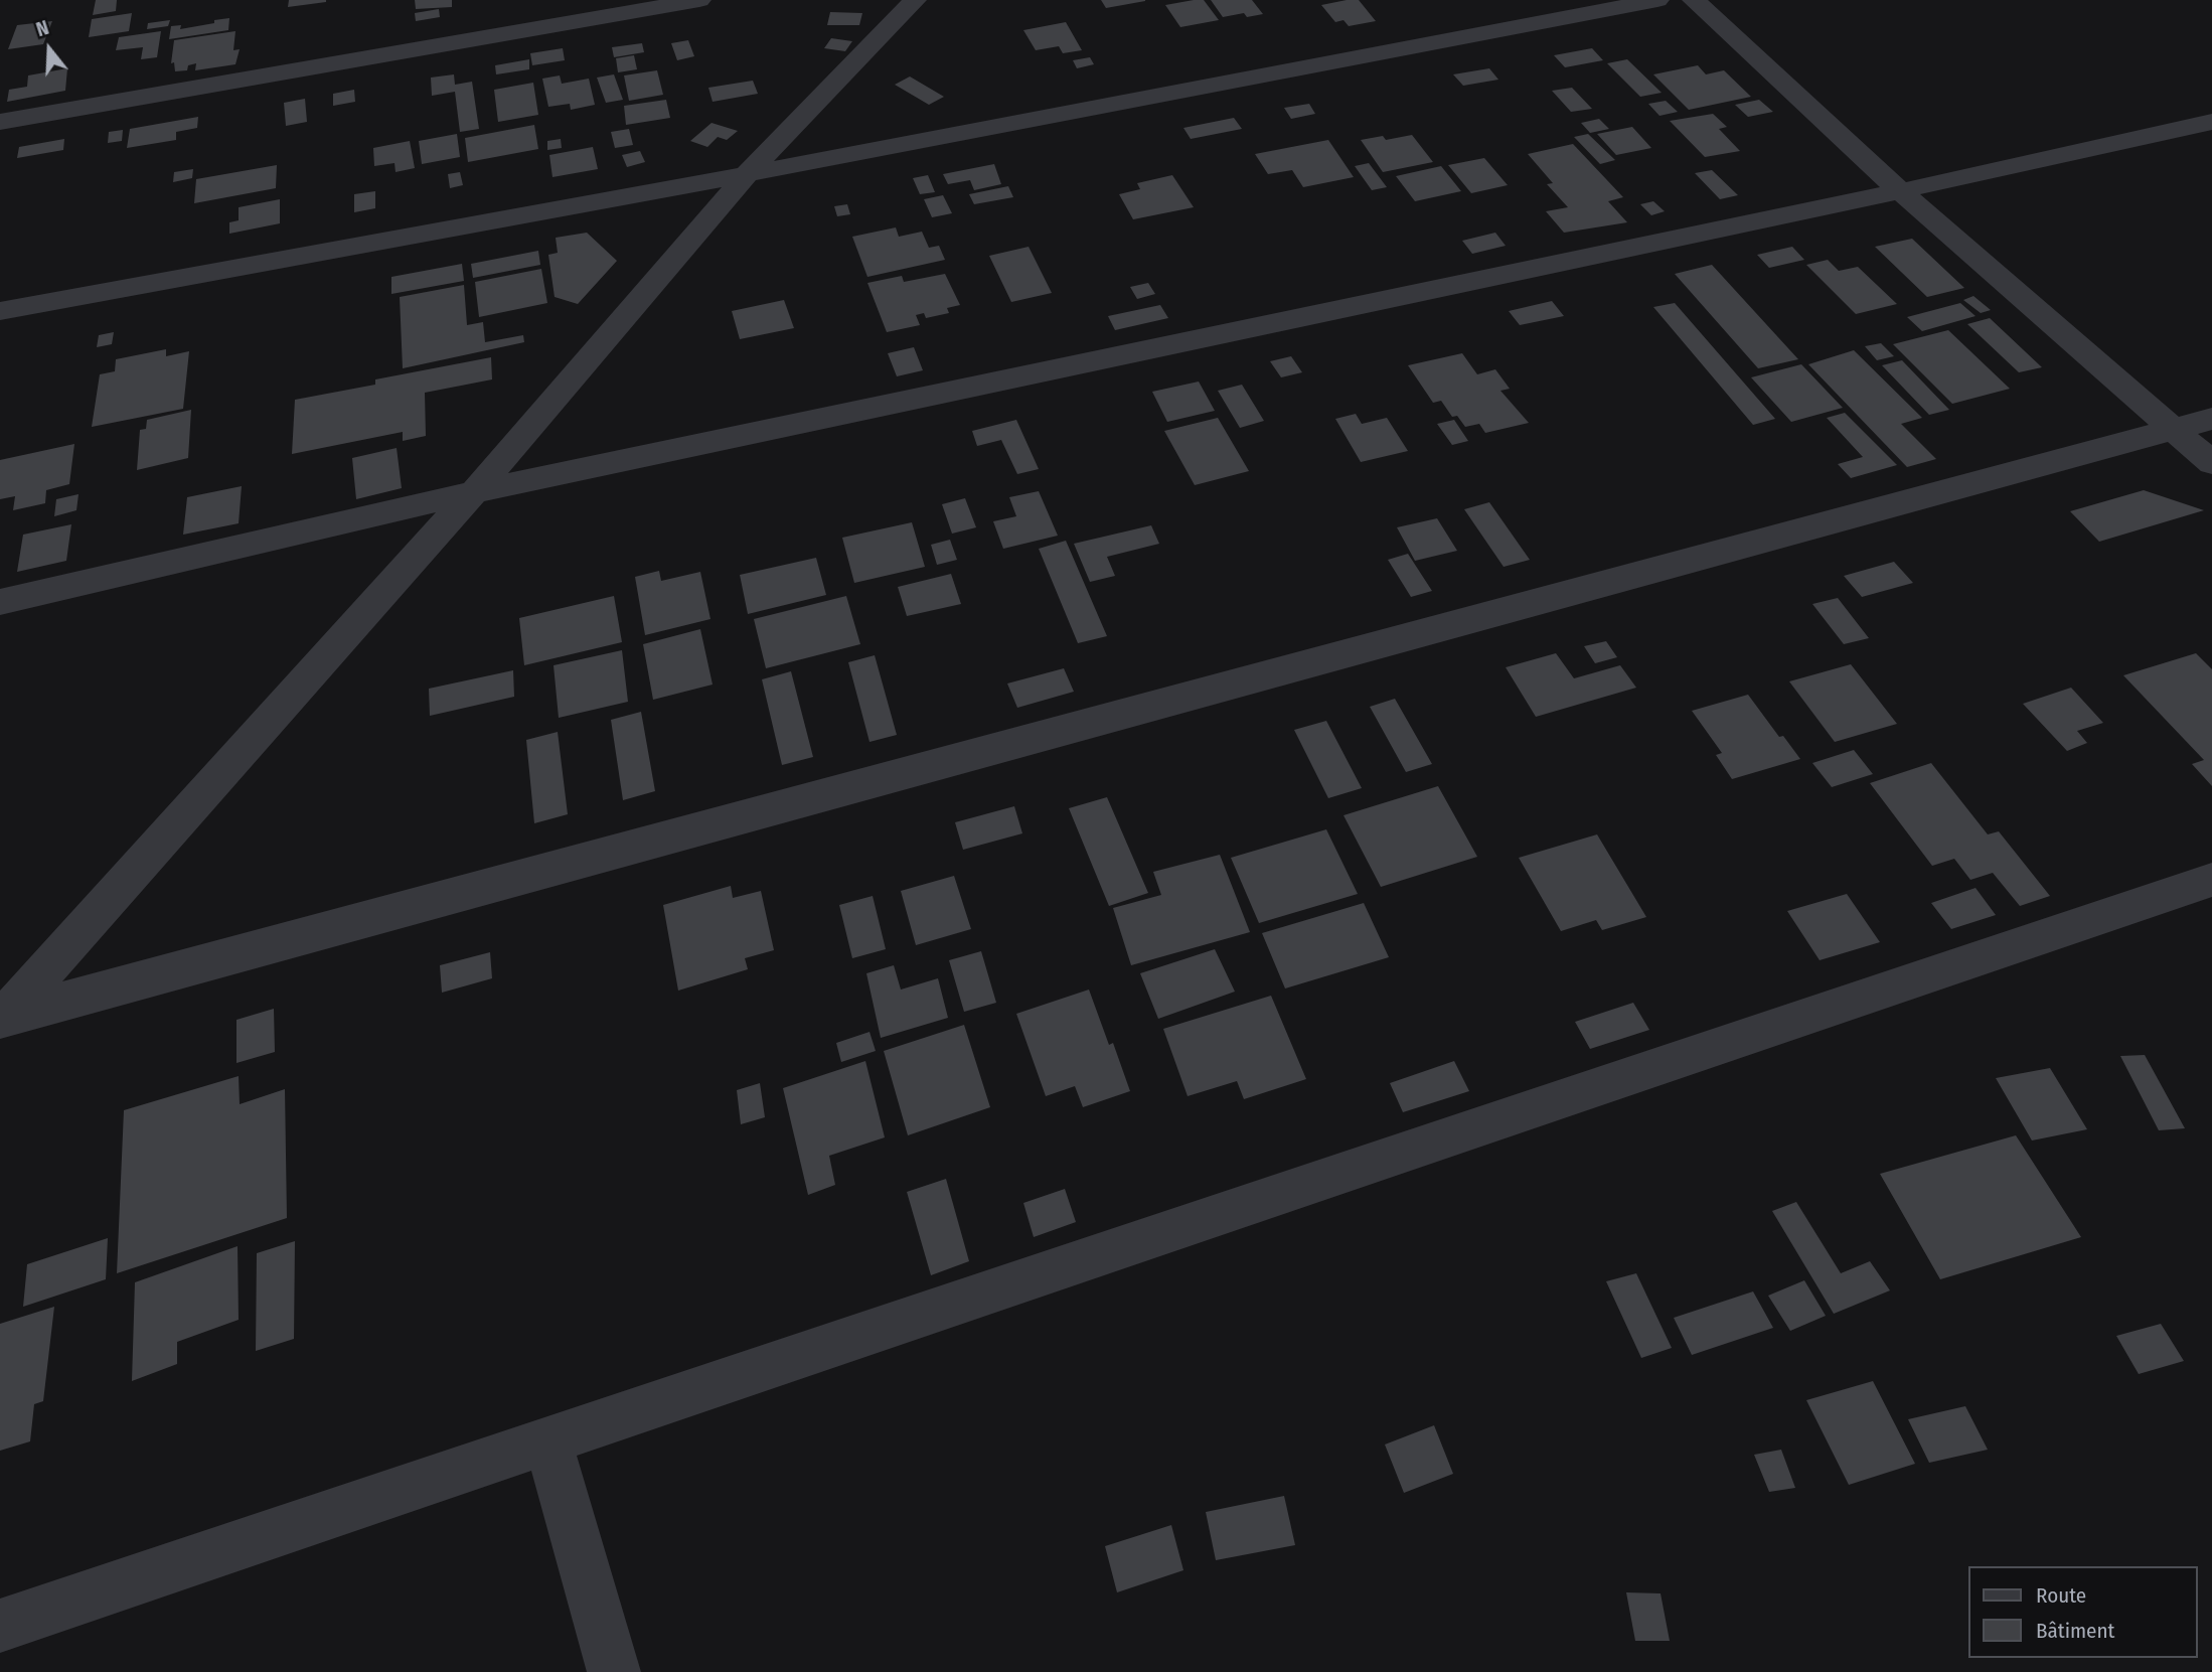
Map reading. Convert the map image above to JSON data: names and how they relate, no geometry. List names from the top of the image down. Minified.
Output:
{"legend":["Route","Bâtiment"],"north":"top"}
